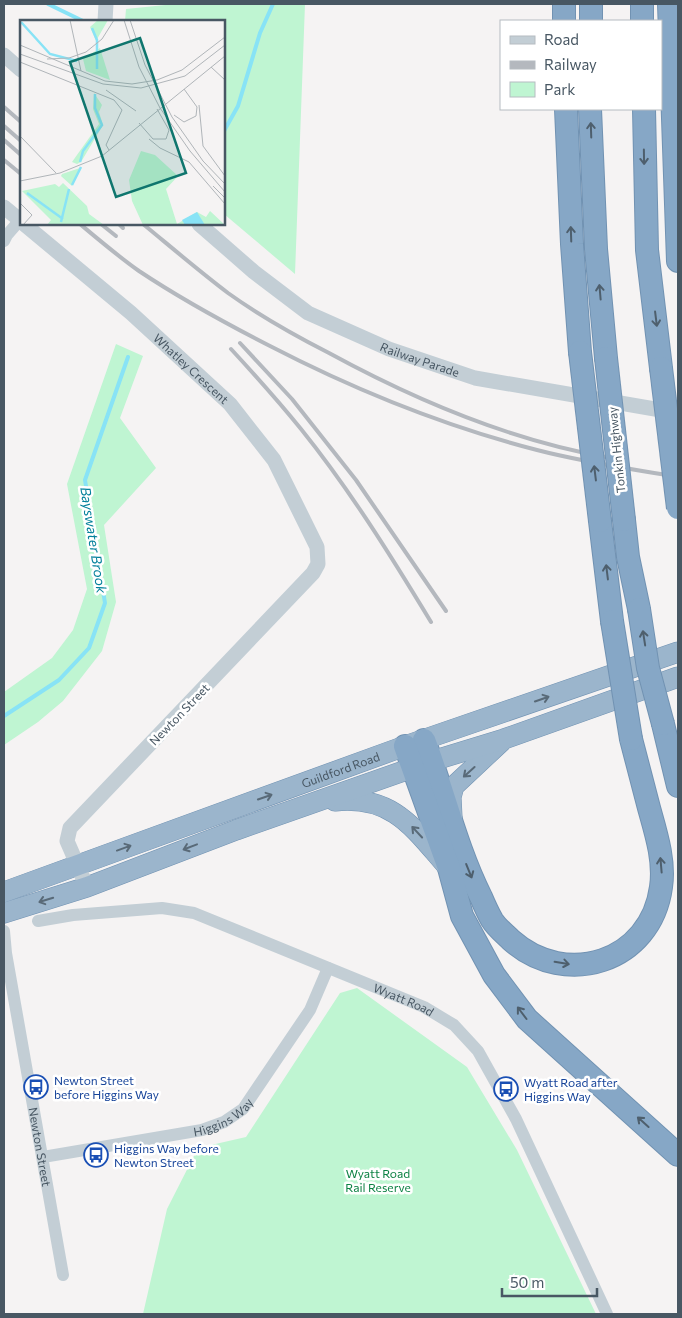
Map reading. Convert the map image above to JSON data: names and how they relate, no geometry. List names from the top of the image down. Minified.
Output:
{"streets":{"highway":["Tonkin Highway","Guildford Road"],"street":["Railway Parade","Whatley Crescent","Newton Street","Wyatt Road","Higgins Way"]},"crossings":[["Whatley Crescent","Newton Street"],["Newton Street","Guildford Road"],["Newton Street","Higgins Way"],["Wyatt Road","Higgins Way"]],"water":["Bayswater Brook"],"parks":["Wyatt Road Rail Reserve"],"places":{"bus stop":["Newton Street before Higgins Way","Wyatt Road after Higgins Way","Higgins Way before Newton Street"]},"legend":["Road","Railway","Park"],"scale_bar":"50 m"}
